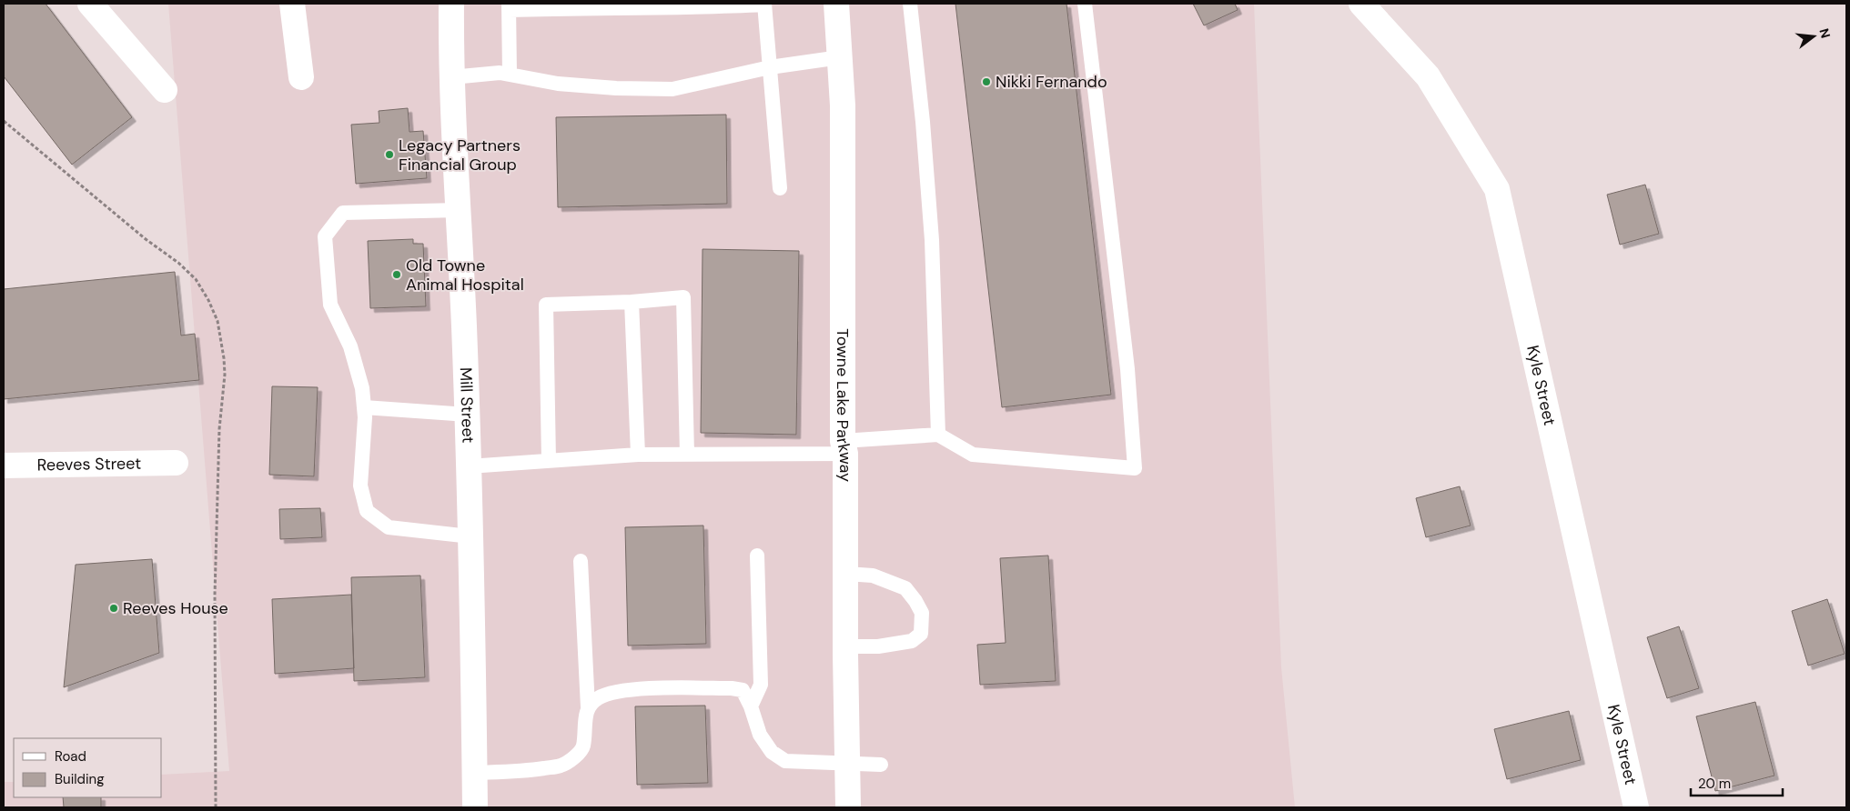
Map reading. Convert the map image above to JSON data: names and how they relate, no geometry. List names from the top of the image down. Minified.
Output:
{"streets":{"street":["Kyle Street","Mill Street","Towne Lake Parkway","Reeves Street"]},"places":["Nikki Fernando","Legacy Partners Financial Group","Old Towne Animal Hospital","Reeves House"],"legend":["Road","Building"],"scale_bar":"20 m","north":"right"}
